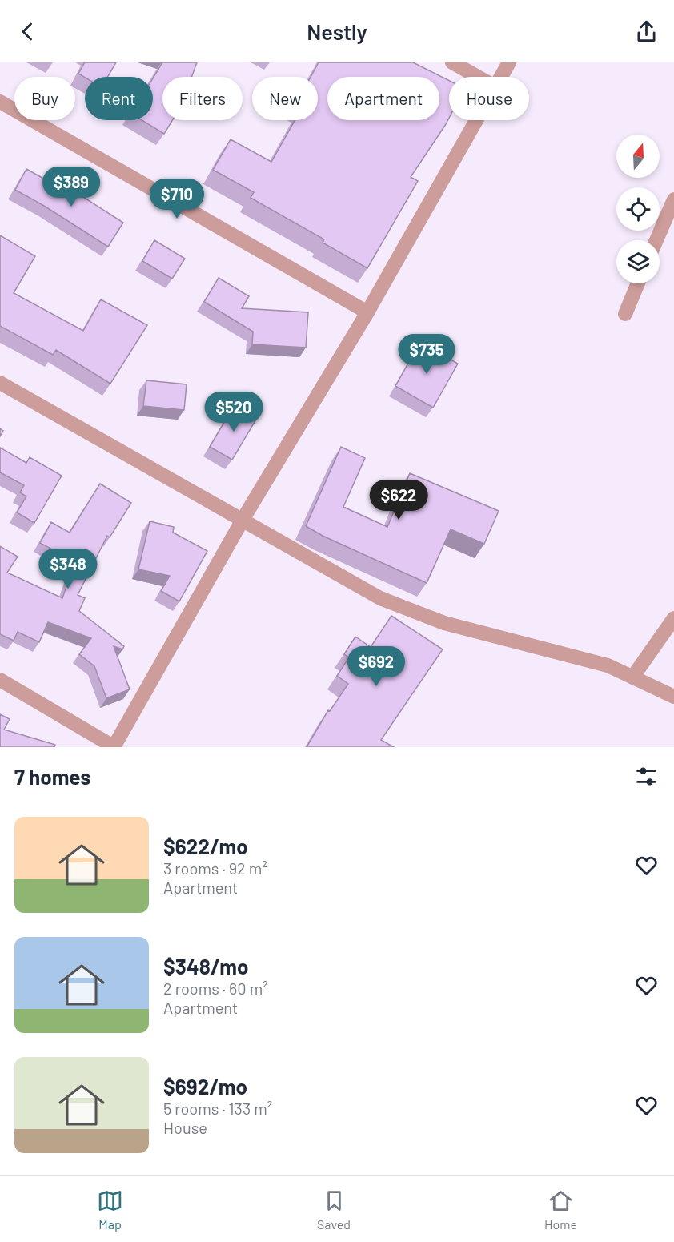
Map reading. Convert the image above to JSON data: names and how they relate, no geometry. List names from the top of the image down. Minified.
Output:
{"north":"top","page":{"header":"Nestly","chip":["Buy","Rent","Filters","New","Apartment","House"],"price":["$389","$710","$735","$520","$622","$348","$692"],"heading":"7 homes","list":[{"name":"$622/mo","note":"3 rooms · 92 m² · Apartment"},{"name":"$348/mo","note":"2 rooms · 60 m² · Apartment"},{"name":"$692/mo","note":"5 rooms · 133 m² · House"}],"tabs":["Map","Saved","Home"]}}
